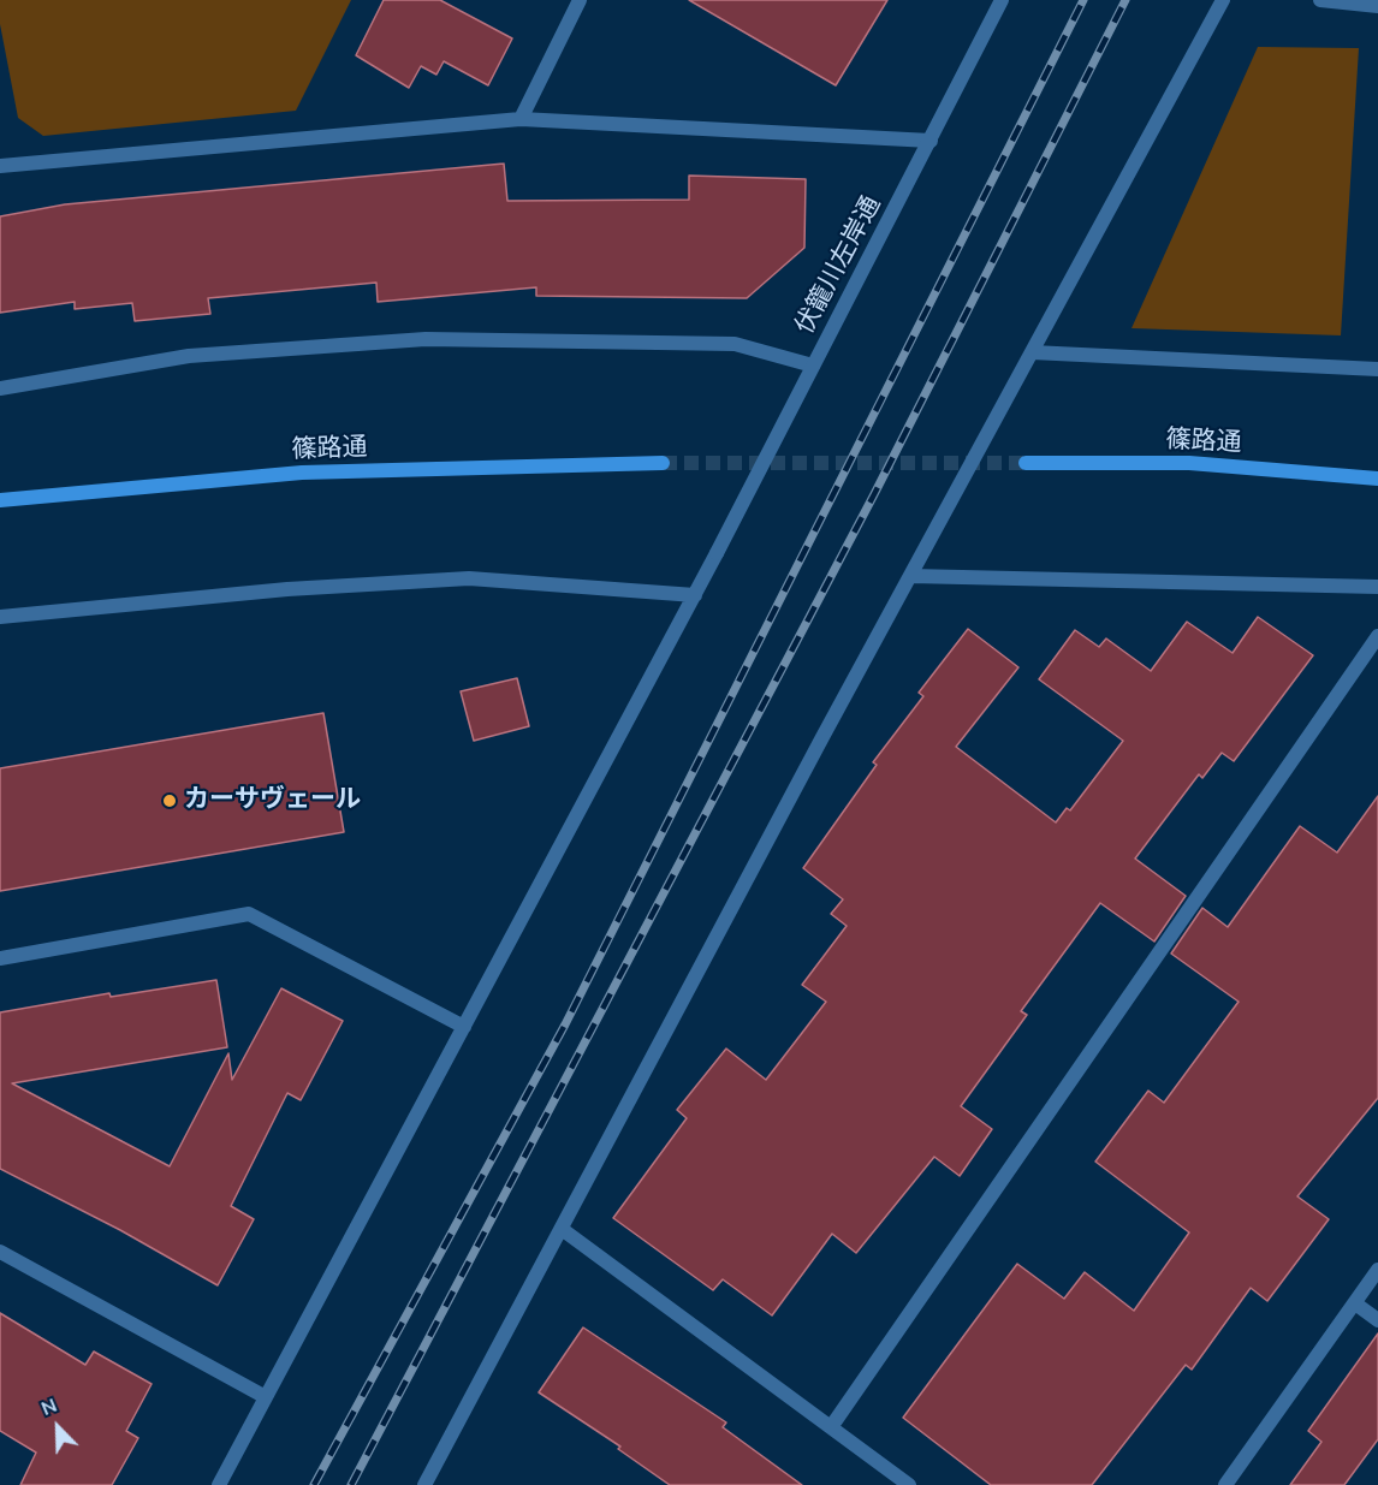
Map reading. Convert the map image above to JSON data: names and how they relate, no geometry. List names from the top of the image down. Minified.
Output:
{"streets":{"main road":["篠路通"],"street":["伏籠川左岸通"]},"places":["カーサヴェール"],"north":"top left"}
